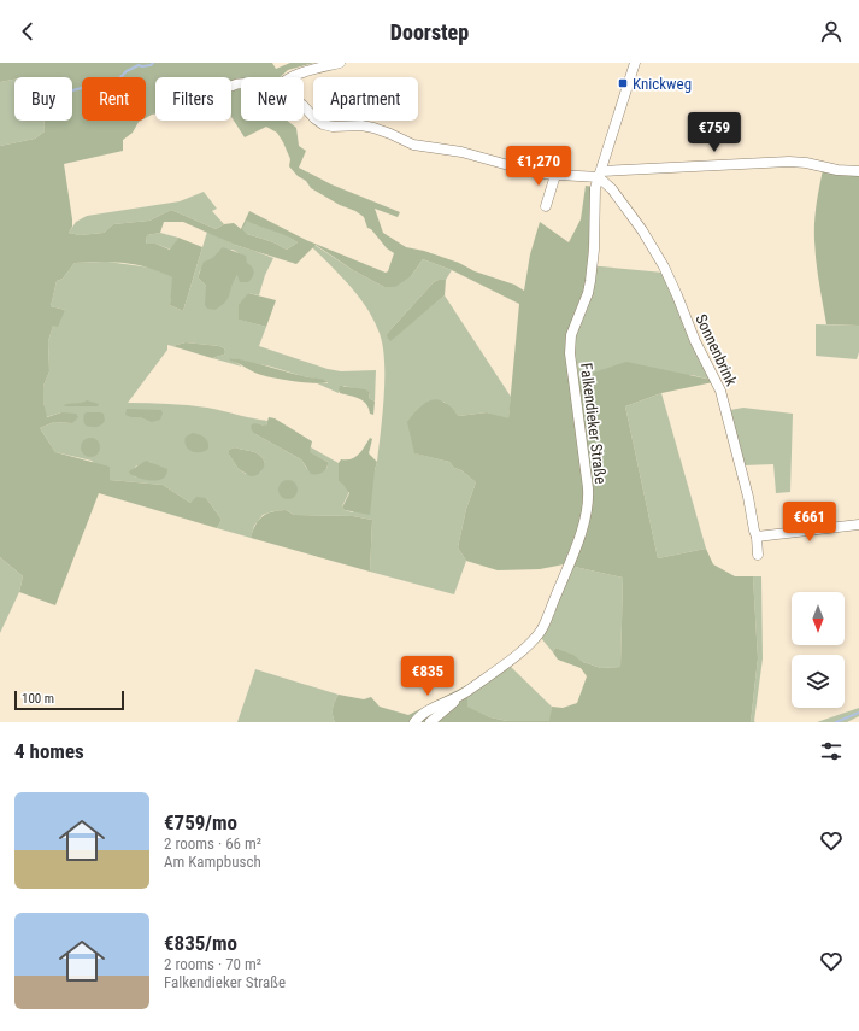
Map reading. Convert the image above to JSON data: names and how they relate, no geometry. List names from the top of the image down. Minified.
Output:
{"streets":{"street":["Sonnenbrink","Falkendieker Straße"]},"crossings":[["Sonnenbrink","Falkendieker Straße"]],"places":{"transit":["Knickweg"]},"scale_bar":"100 m","north":"bottom","page":{"header":"Doorstep","chip":["Buy","Rent","Filters","New","Apartment"],"price":["€759","€1,270","€661","€835"],"scale":"100 m","heading":"4 homes","list":[{"name":"€759/mo","note":"2 rooms · 66 m² · Am Kampbusch"},{"name":"€835/mo","note":"2 rooms · 70 m² · Falkendieker Straße"}]}}
